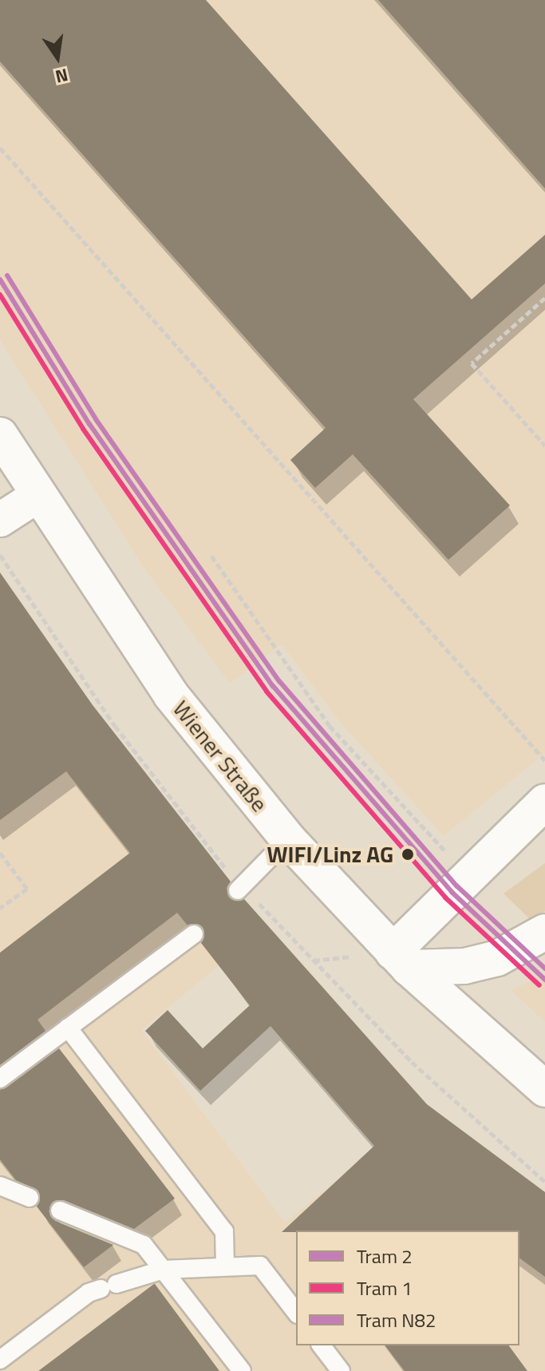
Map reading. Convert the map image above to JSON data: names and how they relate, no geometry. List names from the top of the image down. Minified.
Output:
{"streets":{"main road":["Wiener Straße"]},"places":["WIFI/Linz AG"],"lines":["tram line N82","tram line 2","tram line 1"],"legend":["Tram 2","Tram 1","Tram N82"],"north":"bottom"}
